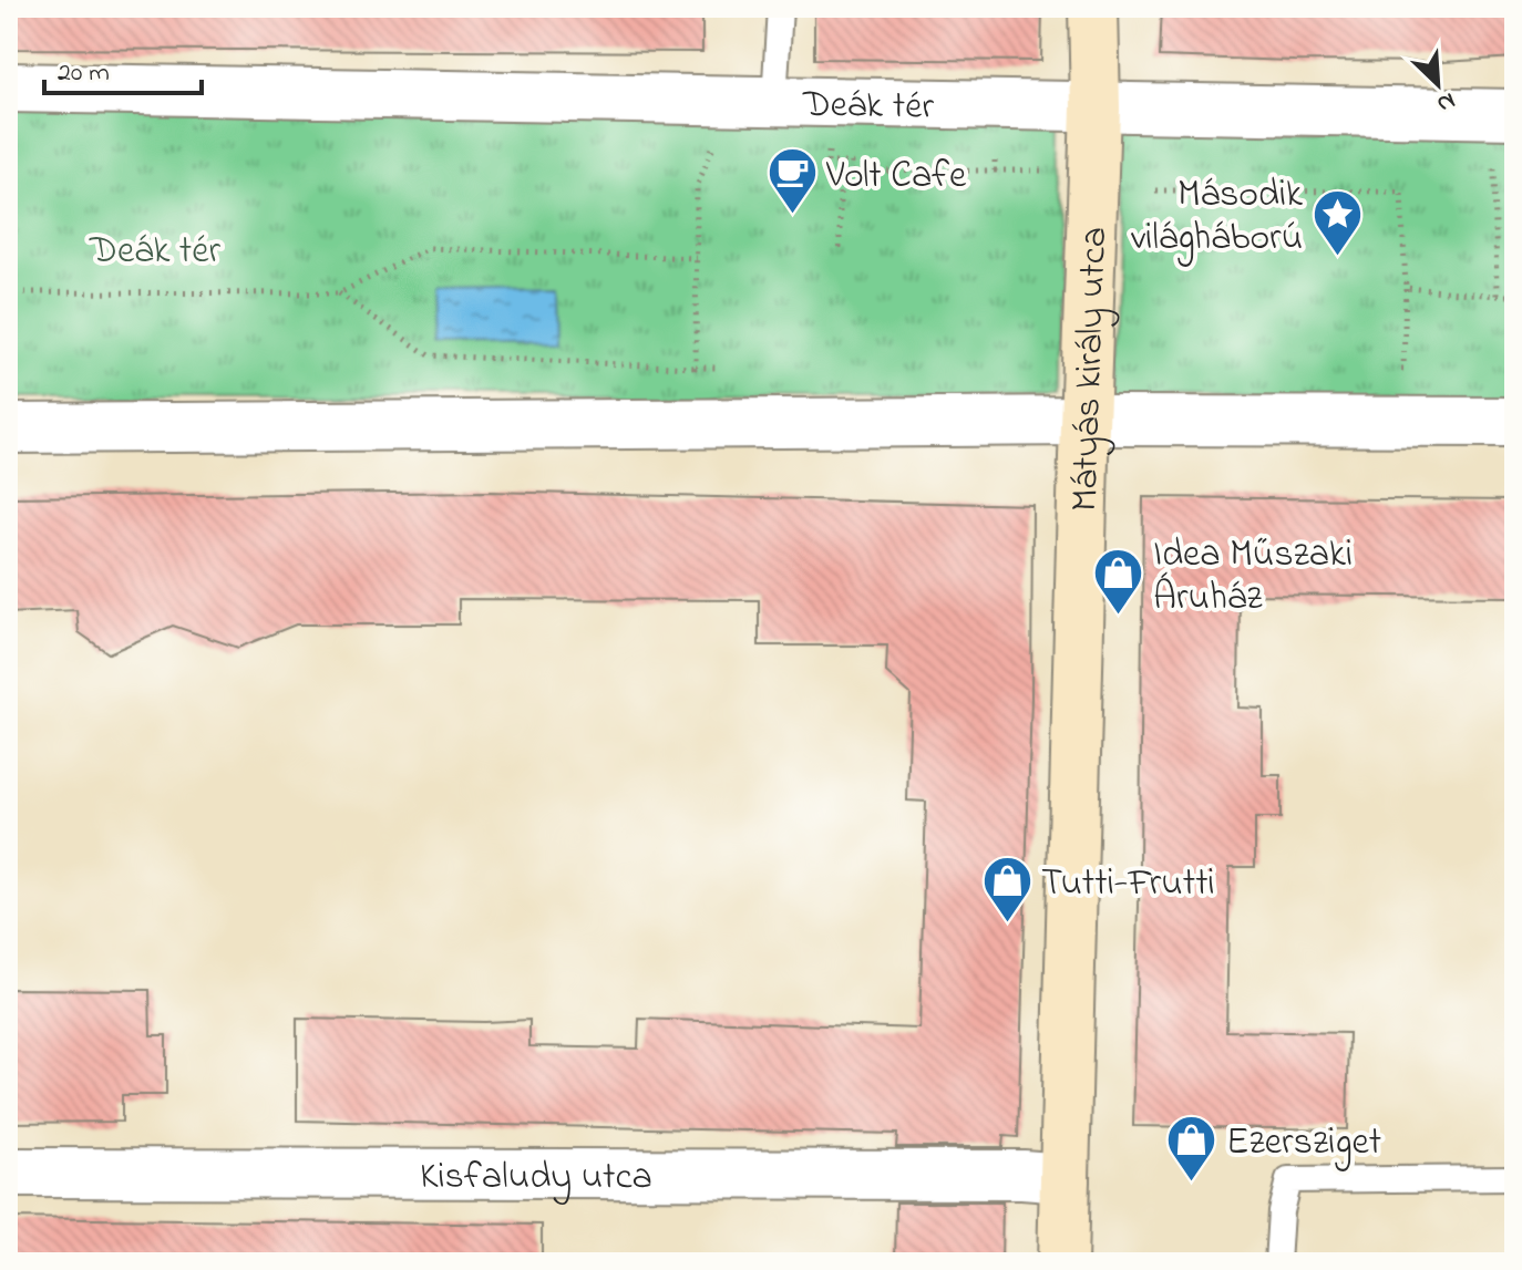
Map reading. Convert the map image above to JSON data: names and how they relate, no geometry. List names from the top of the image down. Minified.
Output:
{"streets":{"street":["Deák tér","Mátyás király utca","Kisfaludy utca"]},"crossings":[["Deák tér","Mátyás király utca"],["Mátyás király utca","Kisfaludy utca"]],"parks":["Deák tér"],"places":{"cafe":["Volt Cafe"],"place":["Második világháború"],"shop":["Idea Műszaki Áruház","Tutti-Frutti","Ezersziget"]},"scale_bar":"20 m","north":"bottom right"}
